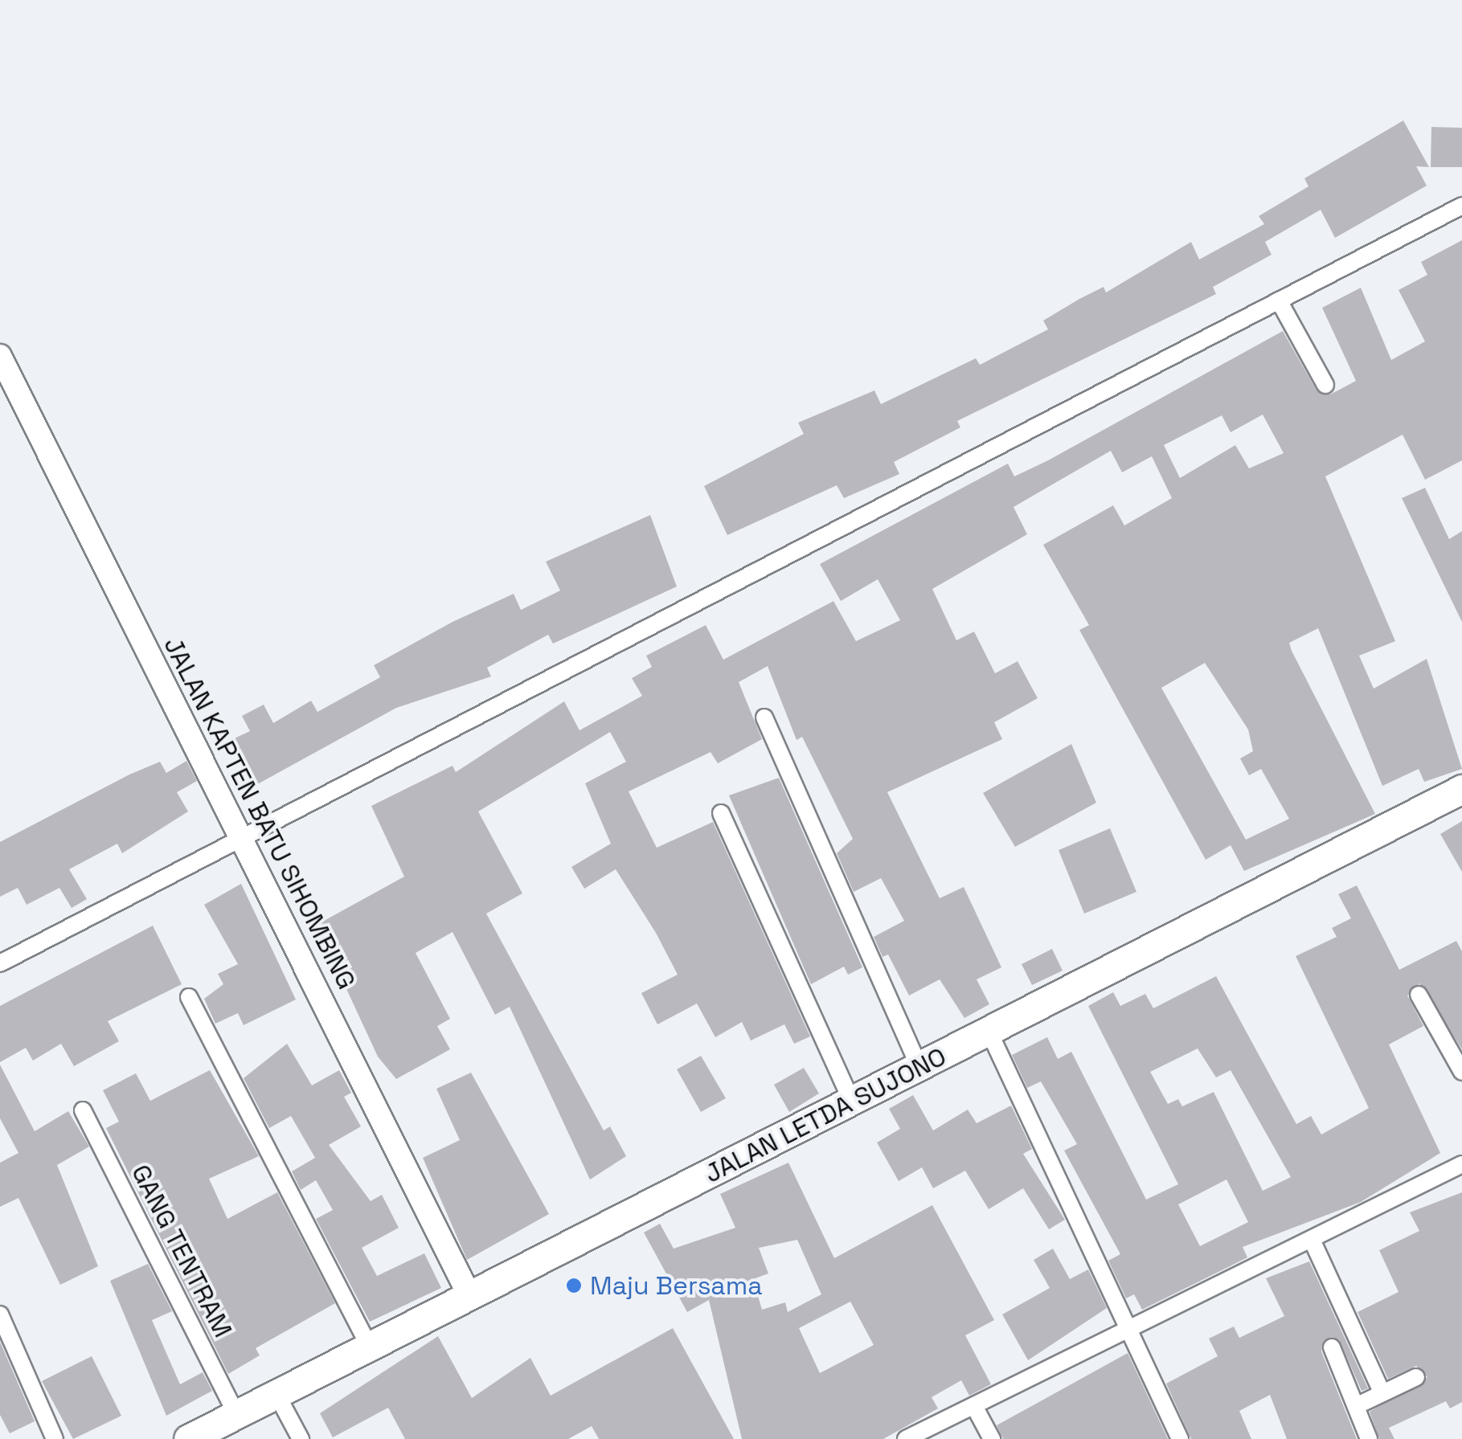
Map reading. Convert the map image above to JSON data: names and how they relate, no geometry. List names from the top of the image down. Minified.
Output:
{"streets":{"highway":["JALAN LETDA SUJONO"],"street":["JALAN KAPTEN BATU SIHOMBING","GANG TENTRAM"]},"crossings":[["JALAN KAPTEN BATU SIHOMBING","JALAN LETDA SUJONO"],["JALAN LETDA SUJONO","GANG TENTRAM"]],"places":["Maju Bersama"]}
